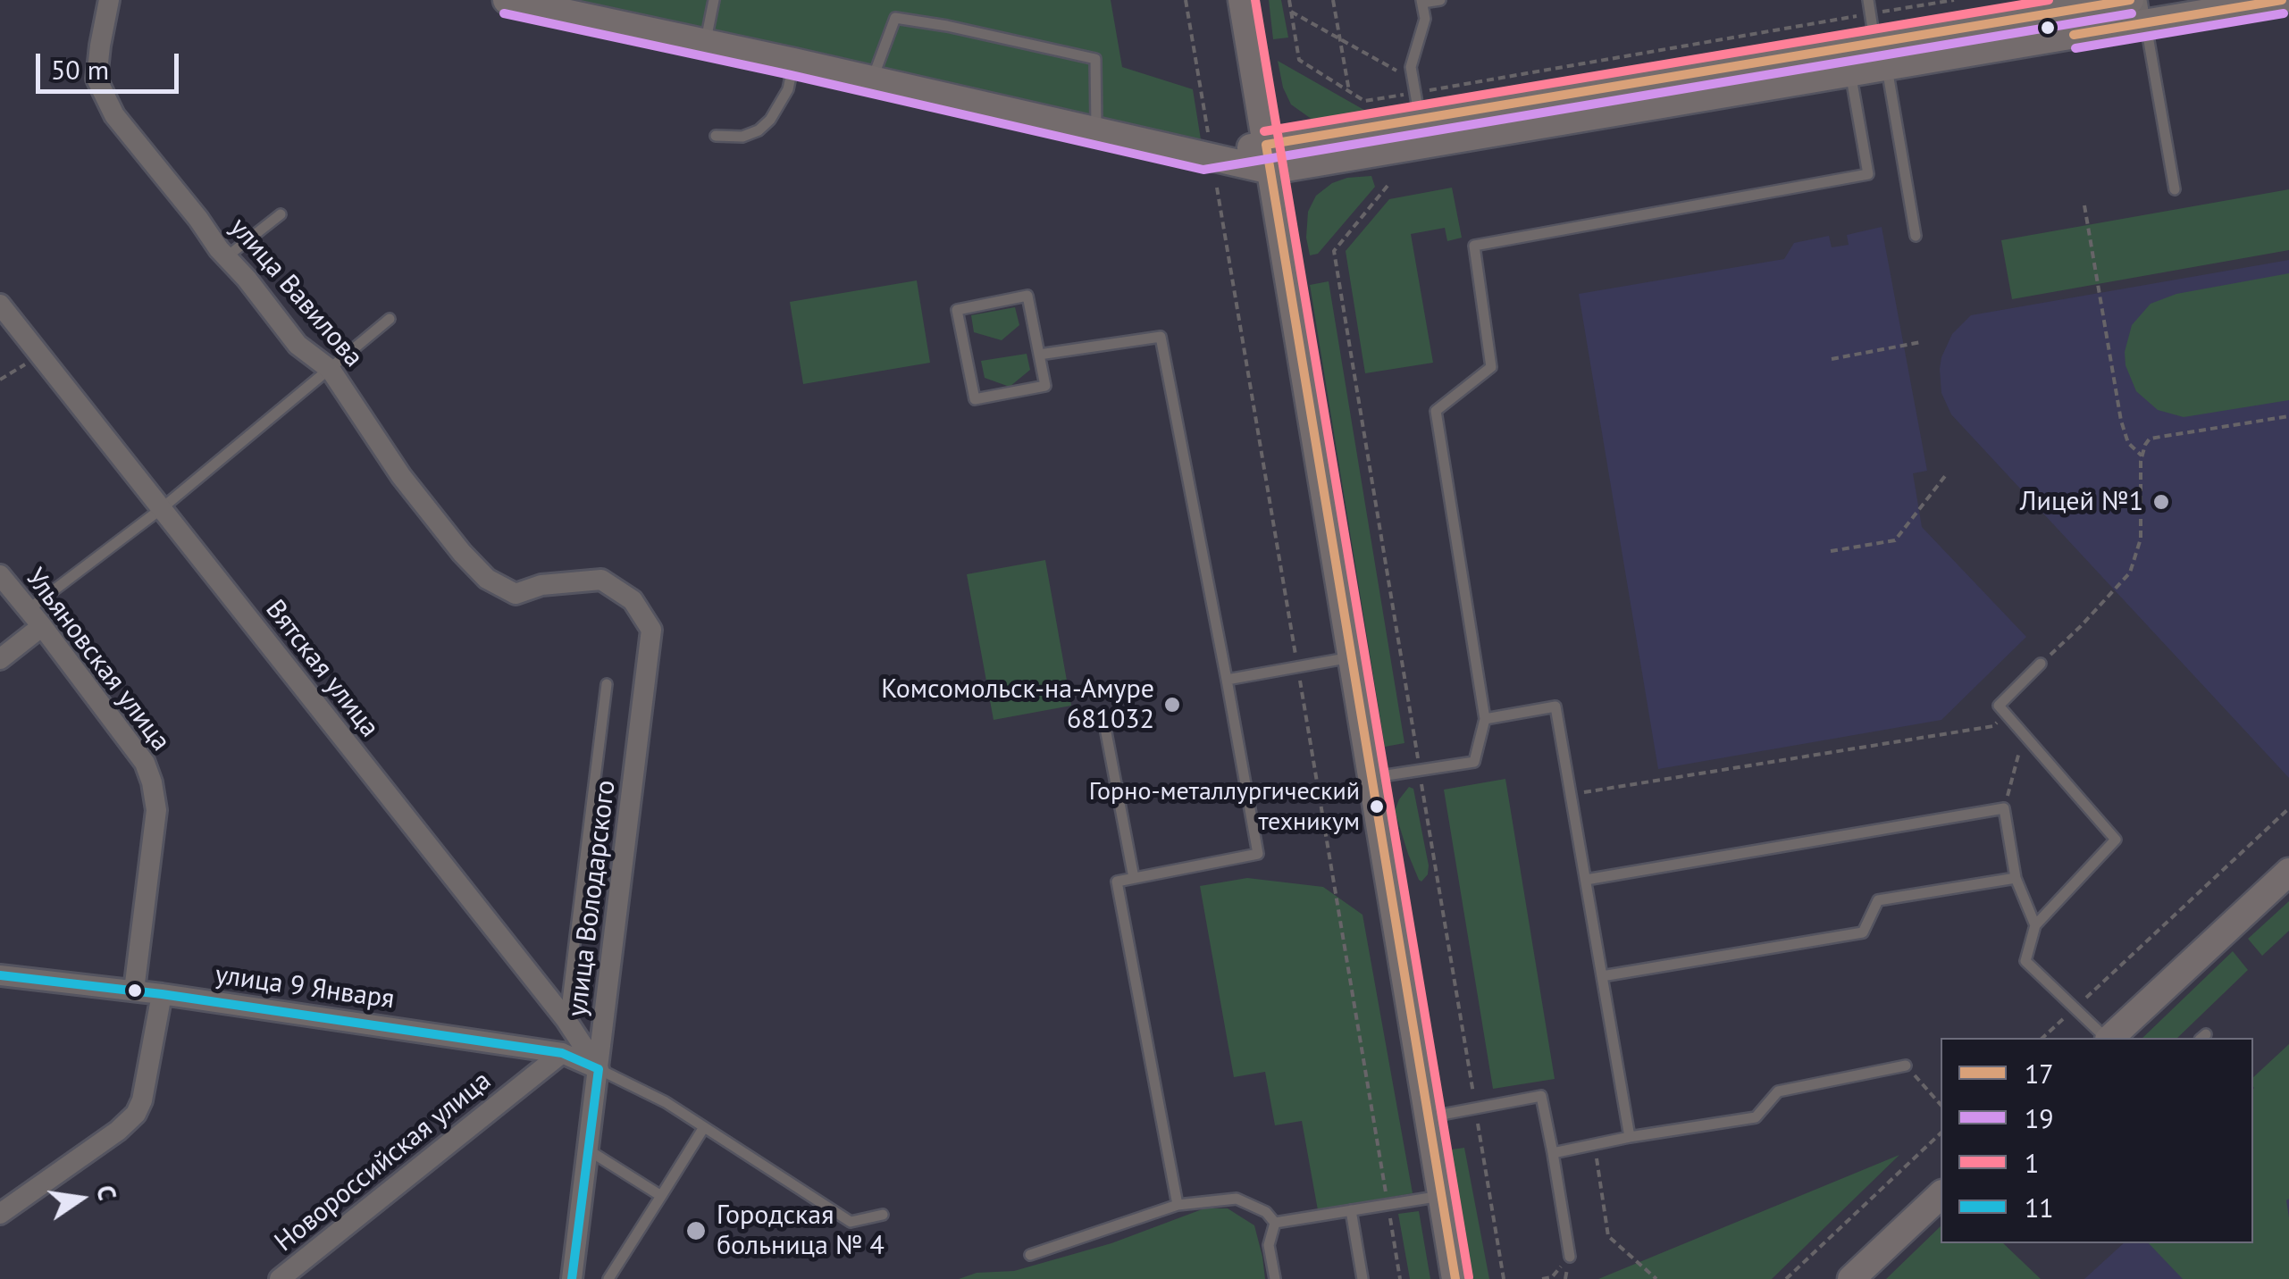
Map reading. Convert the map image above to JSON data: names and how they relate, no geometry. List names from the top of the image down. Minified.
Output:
{"streets":{"street":["улица Вавилова","Ульяновская улица","Вятская улица","улица Володарского","улица 9 Января","Новороссийская улица"]},"crossings":[["улица Вавилова","улица Володарского"],["Ульяновская улица","улица 9 Января"],["Вятская улица","улица Володарского"],["Вятская улица","улица 9 Января"],["улица Володарского","улица 9 Января"],["улица 9 Января","Новороссийская улица"]],"places":["Лицей №1","Комсомольск-на-Амуре 681032","Горно-металлургический техникум","Городская больница № 4"],"lines":["transit line 17","transit line 1","transit line 19","transit line 11"],"legend":["17","19","1","11"],"scale_bar":"50 m","north":"right"}
